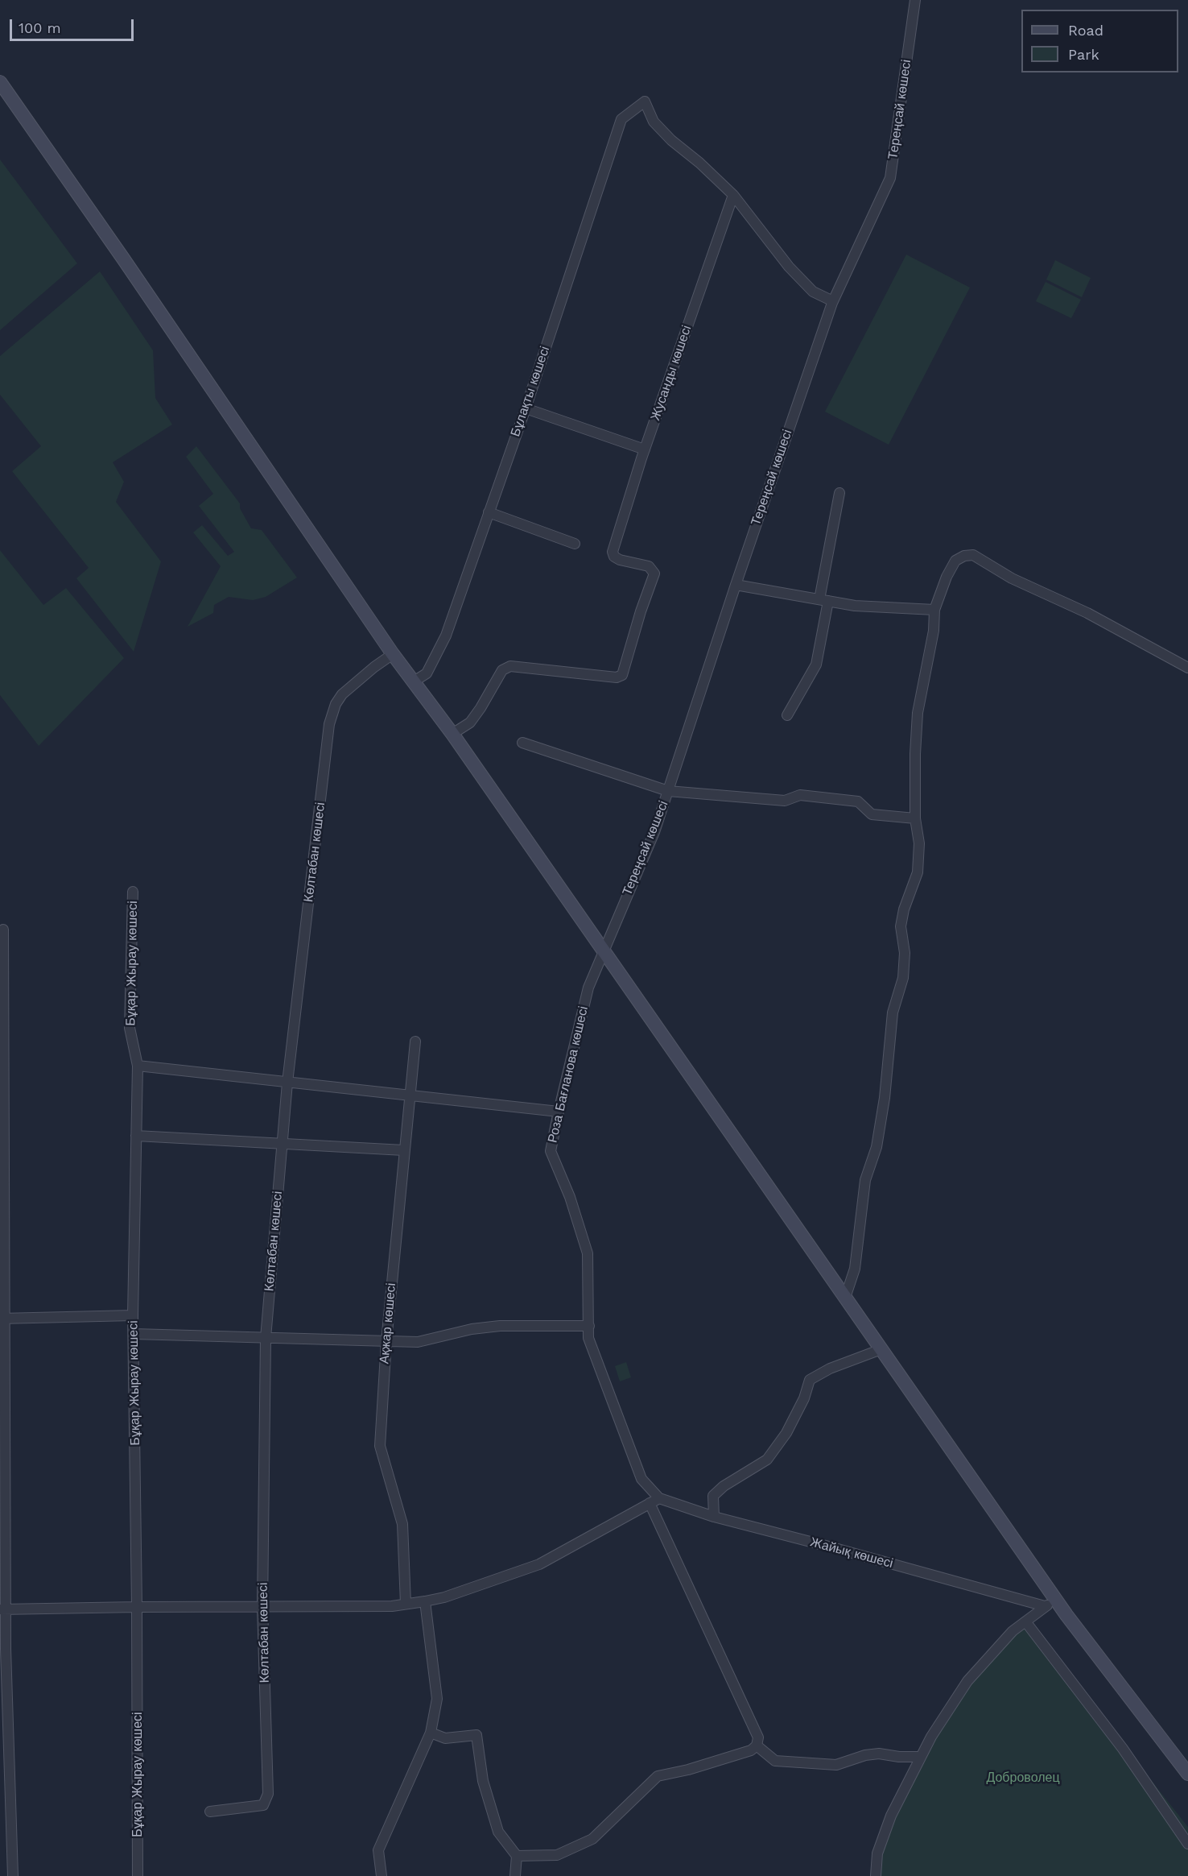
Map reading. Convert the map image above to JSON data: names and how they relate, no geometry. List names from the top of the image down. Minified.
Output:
{"streets":{"street":["Тереңсай көшесі","Жусанды көшесі","Бұлақты көшесі","Көлтабан көшесі","Бұқар Жырау көшесі","Роза Бағланова көшесі","Ақжар көшесі","Жайық көшесі"]},"crossings":[["Тереңсай көшесі","Роза Бағланова көшесі"],["Жусанды көшесі","Бұлақты көшесі"],["Роза Бағланова көшесі","Жайық көшесі"]],"parks":["Доброволец"],"legend":["Road","Park"],"scale_bar":"100 m"}
